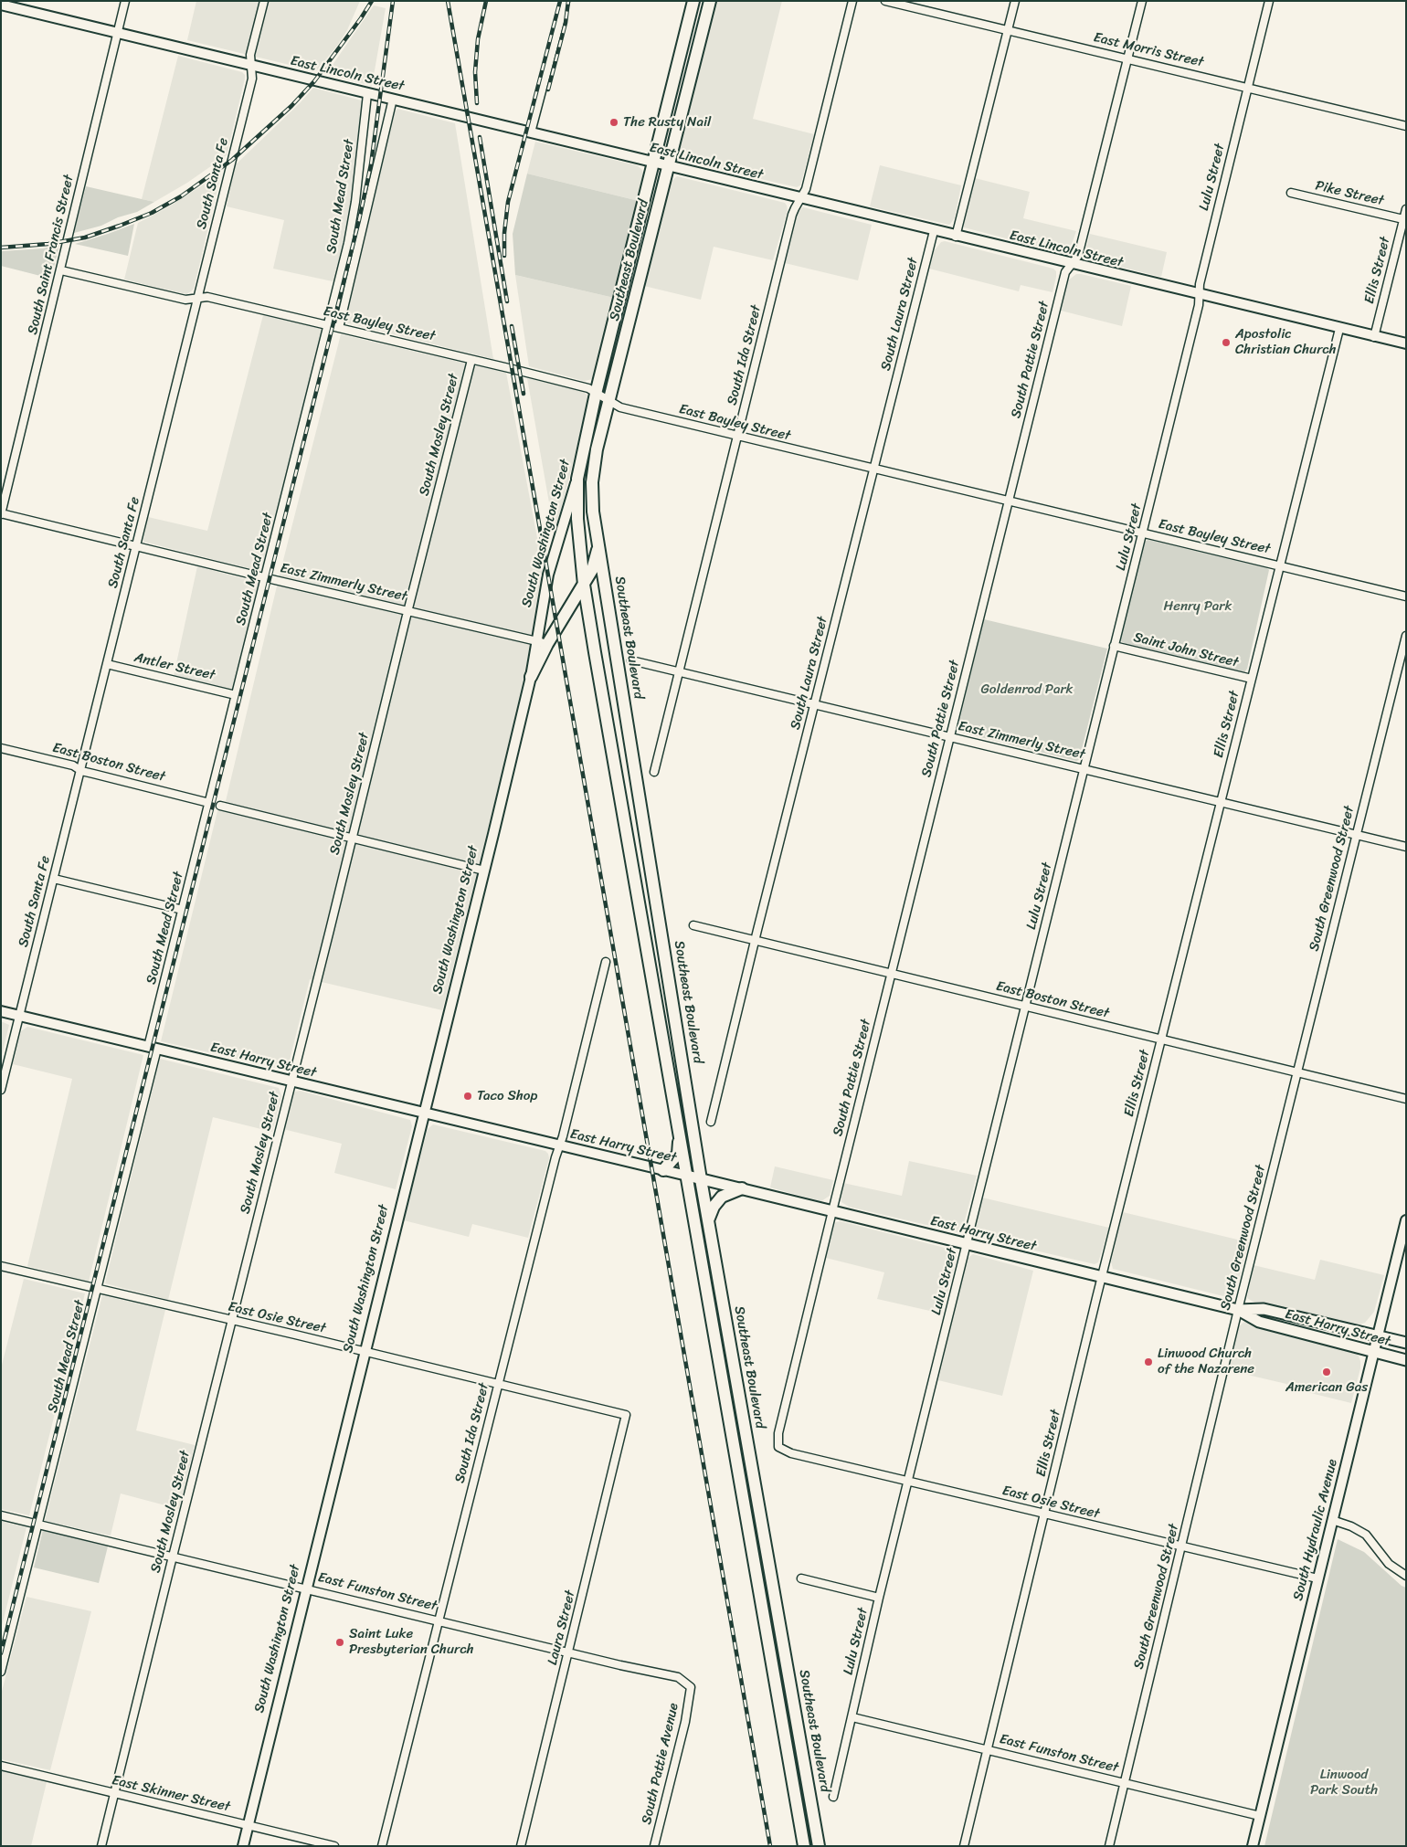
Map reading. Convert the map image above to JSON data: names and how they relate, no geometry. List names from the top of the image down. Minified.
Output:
{"streets":{"main road":["Southeast Boulevard","South Washington Street","East Harry Street"],"street":["East Morris Street","East Lincoln Street","Lulu Street","South Santa Fe","Pike Street","South Mead Street","South Saint Francis Street","Ellis Street","South Laura Street","East Bayley Street","South Ida Street","South Pattie Street","South Mosley Street","East Zimmerly Street","Saint John Street","Antler Street","East Boston Street","South Greenwood Street","East Osie Street","South Hydraulic Avenue","East Funston Street","Laura Street","South Pattie Avenue","East Skinner Street"]},"crossings":[["East Morris Street","Lulu Street"],["East Morris Street","South Pattie Street"],["East Lincoln Street","Lulu Street"],["East Lincoln Street","South Santa Fe"],["East Lincoln Street","South Mead Street"],["East Lincoln Street","South Saint Francis Street"],["East Lincoln Street","Southeast Boulevard"],["East Lincoln Street","Ellis Street"],["East Lincoln Street","South Laura Street"],["East Lincoln Street","South Ida Street"],["East Lincoln Street","South Pattie Street"],["East Lincoln Street","South Washington Street"],["Lulu Street","East Bayley Street"],["Lulu Street","East Zimmerly Street"],["Lulu Street","Saint John Street"],["Lulu Street","East Boston Street"],["Lulu Street","East Harry Street"],["Lulu Street","East Osie Street"],["Lulu Street","East Funston Street"],["South Santa Fe","East Bayley Street"],["South Santa Fe","East Zimmerly Street"],["South Santa Fe","Antler Street"],["South Santa Fe","East Boston Street"],["South Santa Fe","East Harry Street"],["Pike Street","Ellis Street"],["South Mead Street","East Bayley Street"],["South Mead Street","East Zimmerly Street"],["South Mead Street","Antler Street"],["South Mead Street","East Boston Street"],["South Mead Street","East Harry Street"],["South Mead Street","East Osie Street"],["South Mead Street","East Funston Street"],["South Saint Francis Street","East Bayley Street"],["South Saint Francis Street","East Zimmerly Street"],["Southeast Boulevard","East Bayley Street"],["Southeast Boulevard","South Washington Street"],["Southeast Boulevard","East Harry Street"],["Ellis Street","East Bayley Street"],["Ellis Street","East Zimmerly Street"],["Ellis Street","Saint John Street"],["Ellis Street","East Boston Street"],["Ellis Street","East Harry Street"],["Ellis Street","East Osie Street"],["Ellis Street","East Funston Street"],["South Laura Street","East Bayley Street"],["South Laura Street","East Zimmerly Street"],["South Laura Street","East Boston Street"],["East Bayley Street","South Ida Street"],["East Bayley Street","South Pattie Street"],["East Bayley Street","South Mosley Street"],["East Bayley Street","South Washington Street"],["South Ida Street","East Zimmerly Street"],["South Ida Street","East Harry Street"],["South Ida Street","East Osie Street"],["South Ida Street","East Funston Street"],["South Pattie Street","East Zimmerly Street"],["South Pattie Street","East Boston Street"],["South Pattie Street","East Harry Street"],["South Pattie Street","East Osie Street"],["South Mosley Street","East Zimmerly Street"],["South Mosley Street","East Harry Street"],["South Mosley Street","East Osie Street"],["South Mosley Street","East Funston Street"],["South Mosley Street","East Skinner Street"],["South Washington Street","East Zimmerly Street"],["South Washington Street","East Harry Street"],["South Washington Street","East Osie Street"],["South Washington Street","East Funston Street"],["South Washington Street","East Skinner Street"],["East Zimmerly Street","South Greenwood Street"],["East Boston Street","South Greenwood Street"],["South Greenwood Street","East Harry Street"],["South Greenwood Street","East Osie Street"],["South Greenwood Street","East Funston Street"],["East Harry Street","South Hydraulic Avenue"],["East Osie Street","South Hydraulic Avenue"],["East Osie Street","Laura Street"],["South Hydraulic Avenue","East Funston Street"],["East Funston Street","Laura Street"],["East Funston Street","South Pattie Avenue"]],"parks":["Henry Park","Goldenrod Park","Linwood Park South"],"places":["The Rusty Nail","Apostolic Christian Church","Taco Shop","Linwood Church of the Nazarene","American Gas","Saint Luke Presbyterian Church"]}
